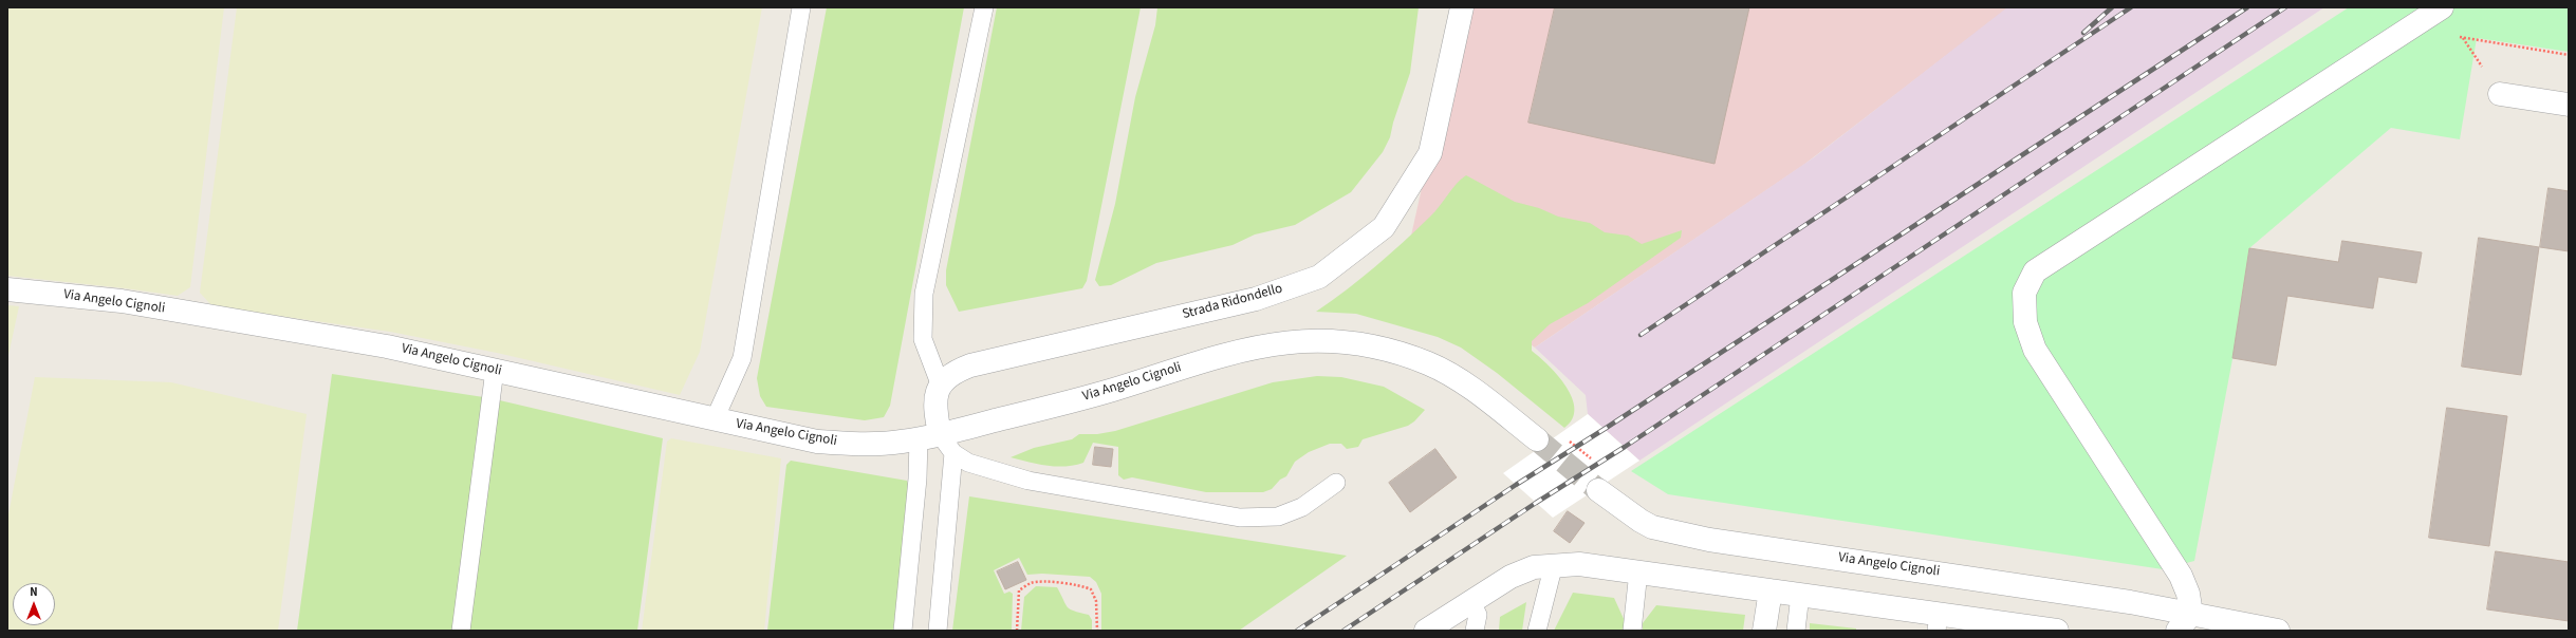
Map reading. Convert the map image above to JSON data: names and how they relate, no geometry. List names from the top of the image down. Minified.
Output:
{"streets":{"street":["Via Angelo Cignoli","Strada Ridondello"]},"north":"top"}
